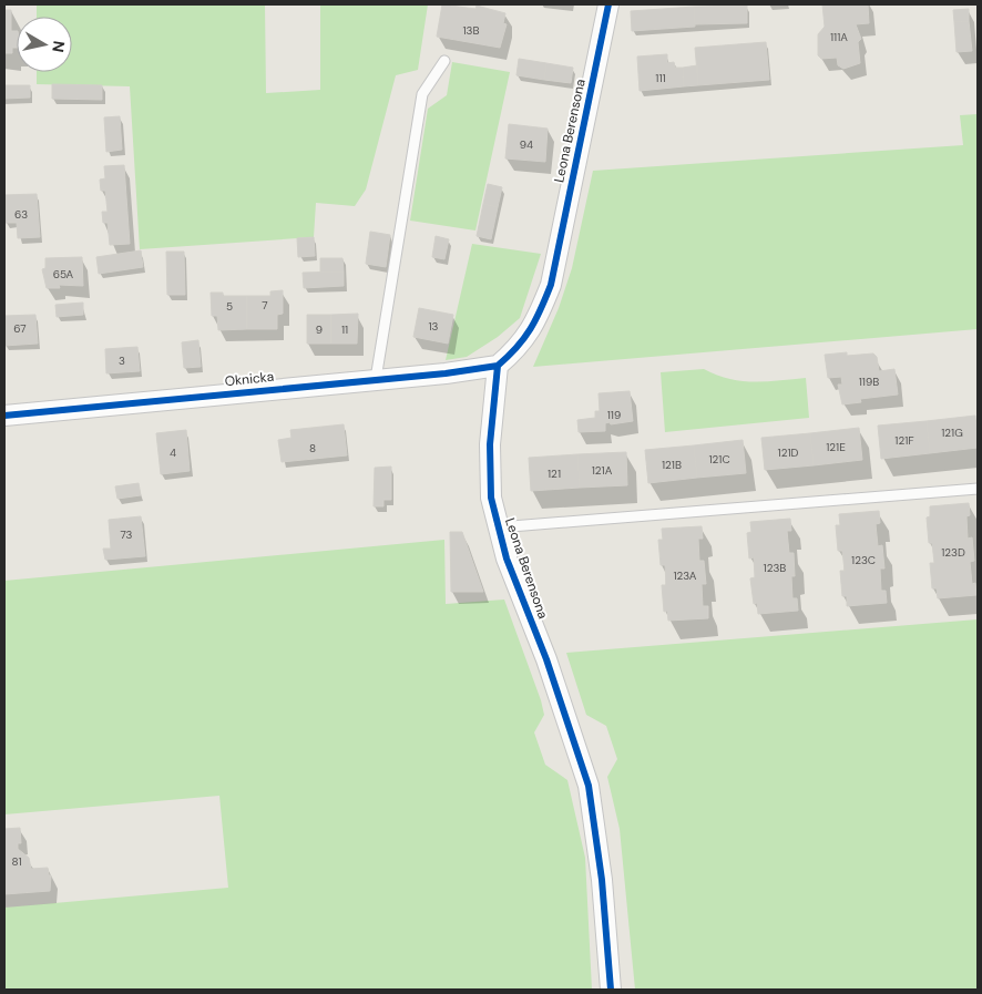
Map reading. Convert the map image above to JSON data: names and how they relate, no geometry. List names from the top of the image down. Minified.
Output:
{"streets":{"street":["Leona Berensona","Oknicka"]},"crossings":[["Leona Berensona","Oknicka"]],"house_numbers":["13B","111A","111","94","63","65A","7","5","13","67","9","11","3","119B","119","121G","121F","121E","8","4","121D","121C","121B","121A","121","73","123D","123C","123B","123A","81"],"north":"right"}
